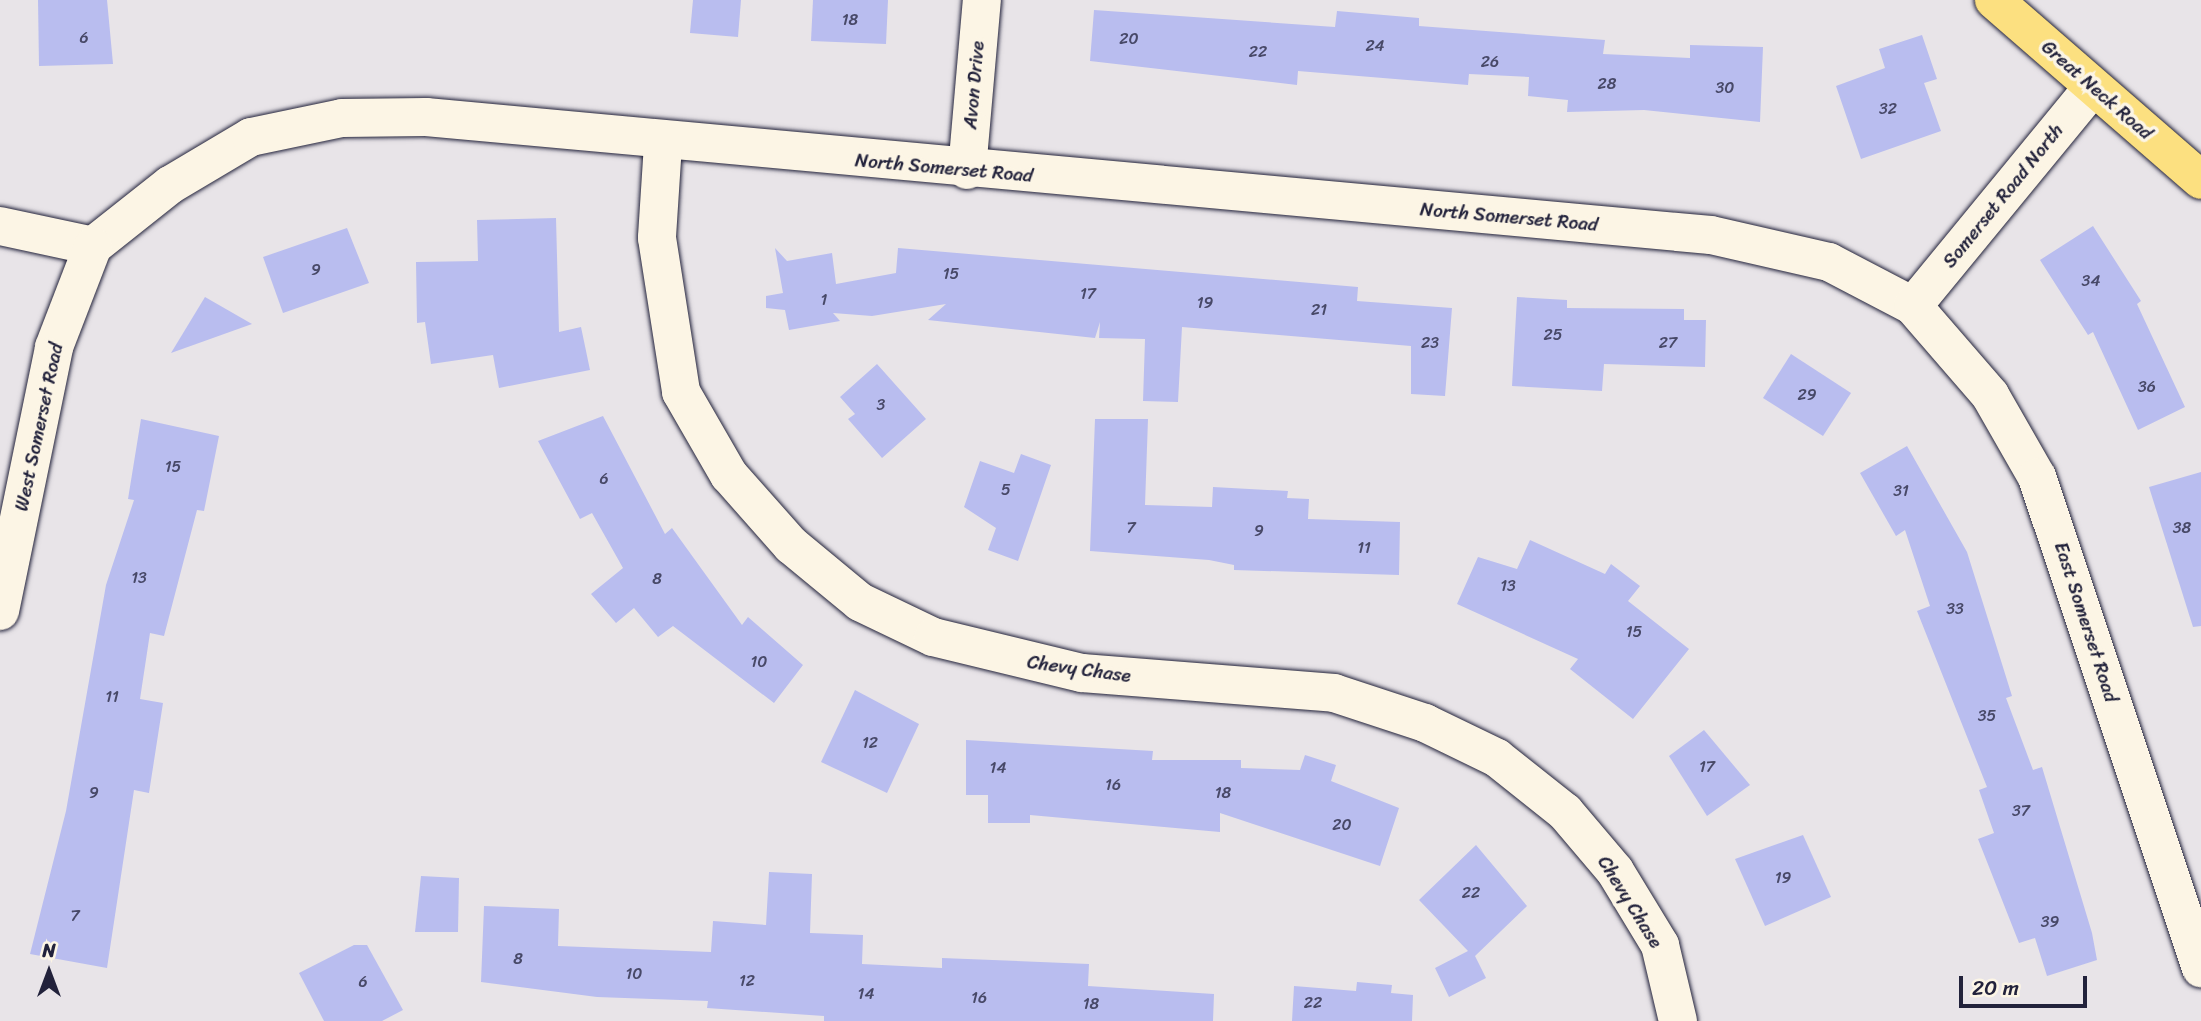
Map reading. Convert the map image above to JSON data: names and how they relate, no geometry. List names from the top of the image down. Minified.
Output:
{"streets":{"main road":["Great Neck Road"],"street":["Avon Drive","North Somerset Road","Somerset Road North","West Somerset Road","East Somerset Road","Chevy Chase"]},"crossings":[["Avon Drive","North Somerset Road"],["Great Neck Road","Somerset Road North"],["North Somerset Road","Somerset Road North"],["North Somerset Road","West Somerset Road"],["North Somerset Road","East Somerset Road"],["North Somerset Road","Chevy Chase"],["Somerset Road North","East Somerset Road"]],"house_numbers":["18","6","20","24","22","26","28","30","32","9","15","34","17","1","19","21","25","23","27","36","29","3","15","6","5","31","7","38","9","11","13","8","13","33","15","10","11","35","12","17","14","16","9","18","37","20","19","22","7","39","8","10","12","6","14","16","22","18"],"scale_bar":"20 m","north":"top"}
